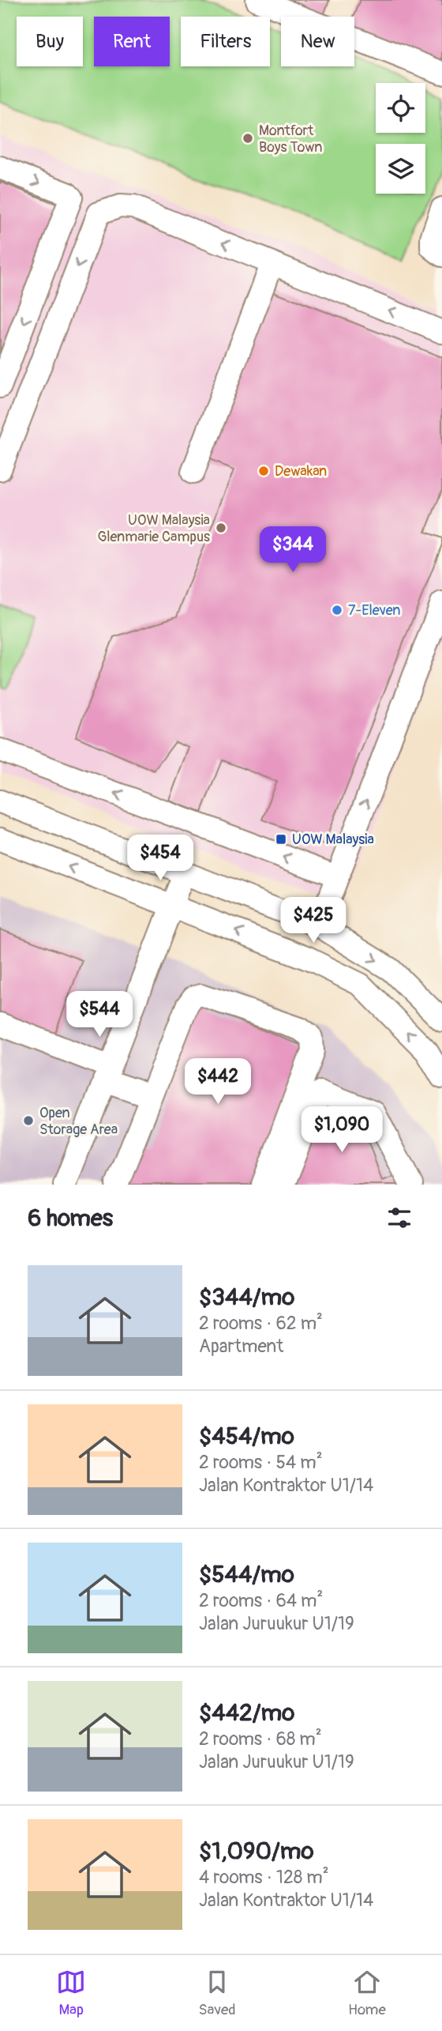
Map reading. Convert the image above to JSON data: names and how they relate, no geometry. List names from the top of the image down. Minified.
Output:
{"places":{"other":["Montfort Boys Town","Dewakan","UOW Malaysia Glenmarie Campus","7-Eleven","Open Storage Area"],"transit":["UOW Malaysia"]},"page":{"chip":["Buy","Rent","Filters","New"],"price":["$344","$454","$425","$544","$442","$1,090"],"heading":"6 homes","list":[{"name":"$344/mo","note":"2 rooms · 62 m² · Apartment"},{"name":"$454/mo","note":"2 rooms · 54 m² · Jalan Kontraktor U1/14"},{"name":"$544/mo","note":"2 rooms · 64 m² · Jalan Juruukur U1/19"},{"name":"$442/mo","note":"2 rooms · 68 m² · Jalan Juruukur U1/19"},{"name":"$1,090/mo","note":"4 rooms · 128 m² · Jalan Kontraktor U1/14"}],"tabs":["Map","Saved","Home"]}}
